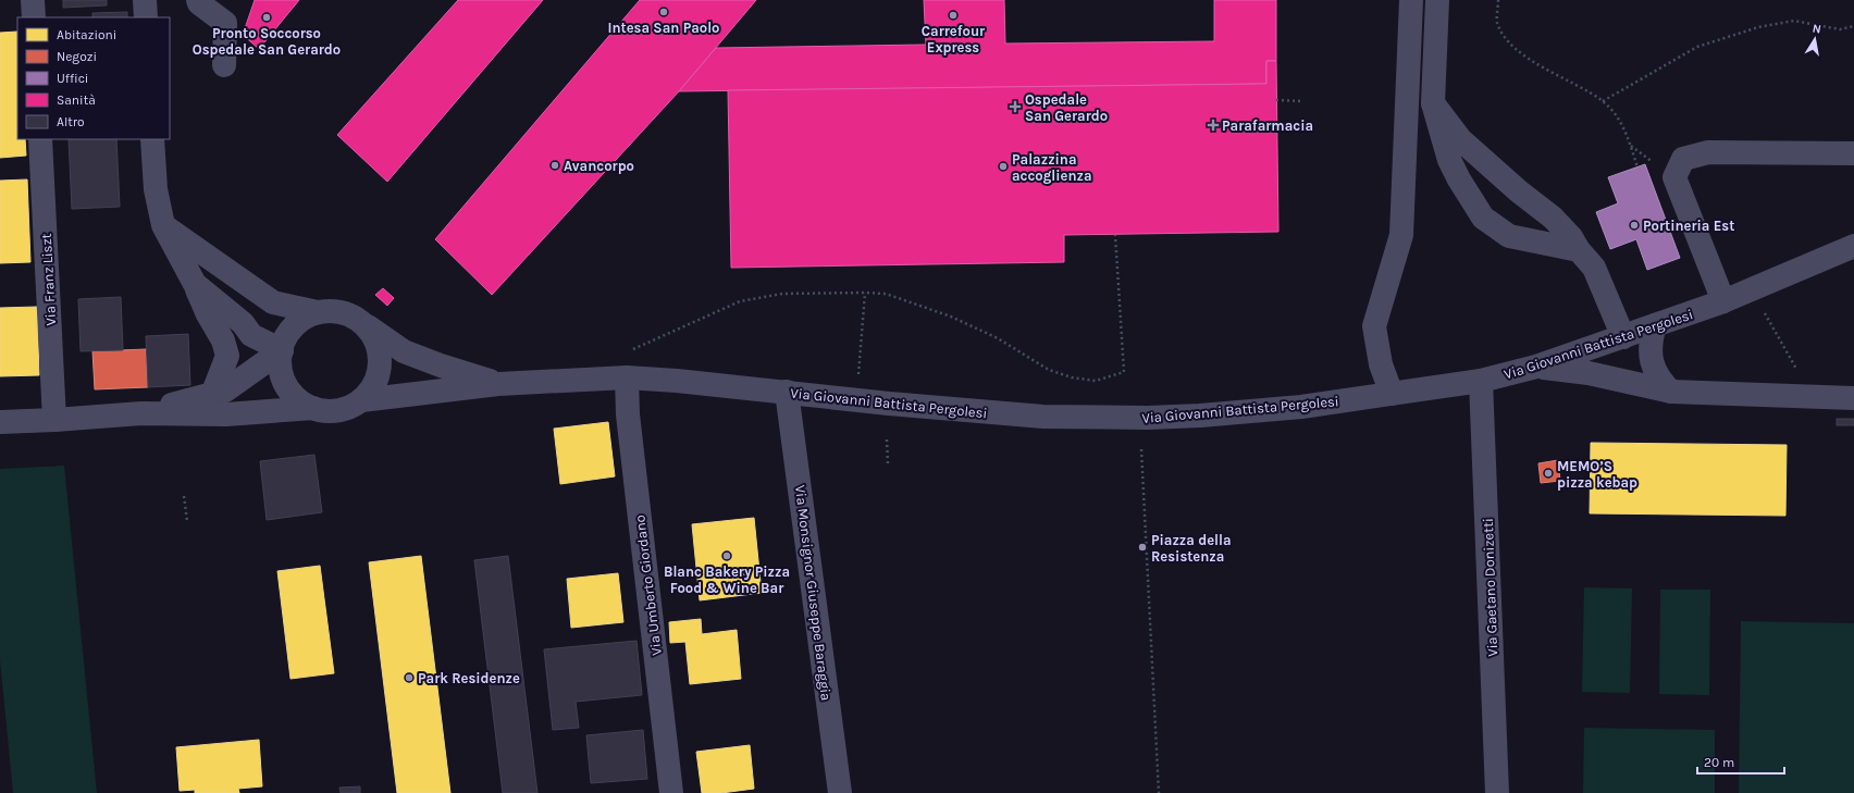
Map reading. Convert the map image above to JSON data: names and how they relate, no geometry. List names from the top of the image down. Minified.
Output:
{"streets":{"street":["Via Franz Liszt","Via Giovanni Battista Pergolesi","Via Umberto Giordano","Via Gaetano Donizetti","Via Monsignor Giuseppe Baraggia"]},"crossings":[["Via Giovanni Battista Pergolesi","Via Umberto Giordano"],["Via Giovanni Battista Pergolesi","Via Gaetano Donizetti"],["Via Giovanni Battista Pergolesi","Via Monsignor Giuseppe Baraggia"]],"places":{"other":["Intesa San Paolo","Carrefour Express","Pronto Soccorso Ospedale San Gerardo","Avancorpo","Palazzina accoglienza","Portineria Est","MEMO’S pizza kebap","Piazza della Resistenza","Blanc Bakery Pizza Food & Wine Bar","Park Residenze"],"health":["Ospedale San Gerardo","Parafarmacia"]},"legend":["Abitazioni","Negozi","Uffici","Sanità","Altro"],"scale_bar":"20 m","north":"top"}
